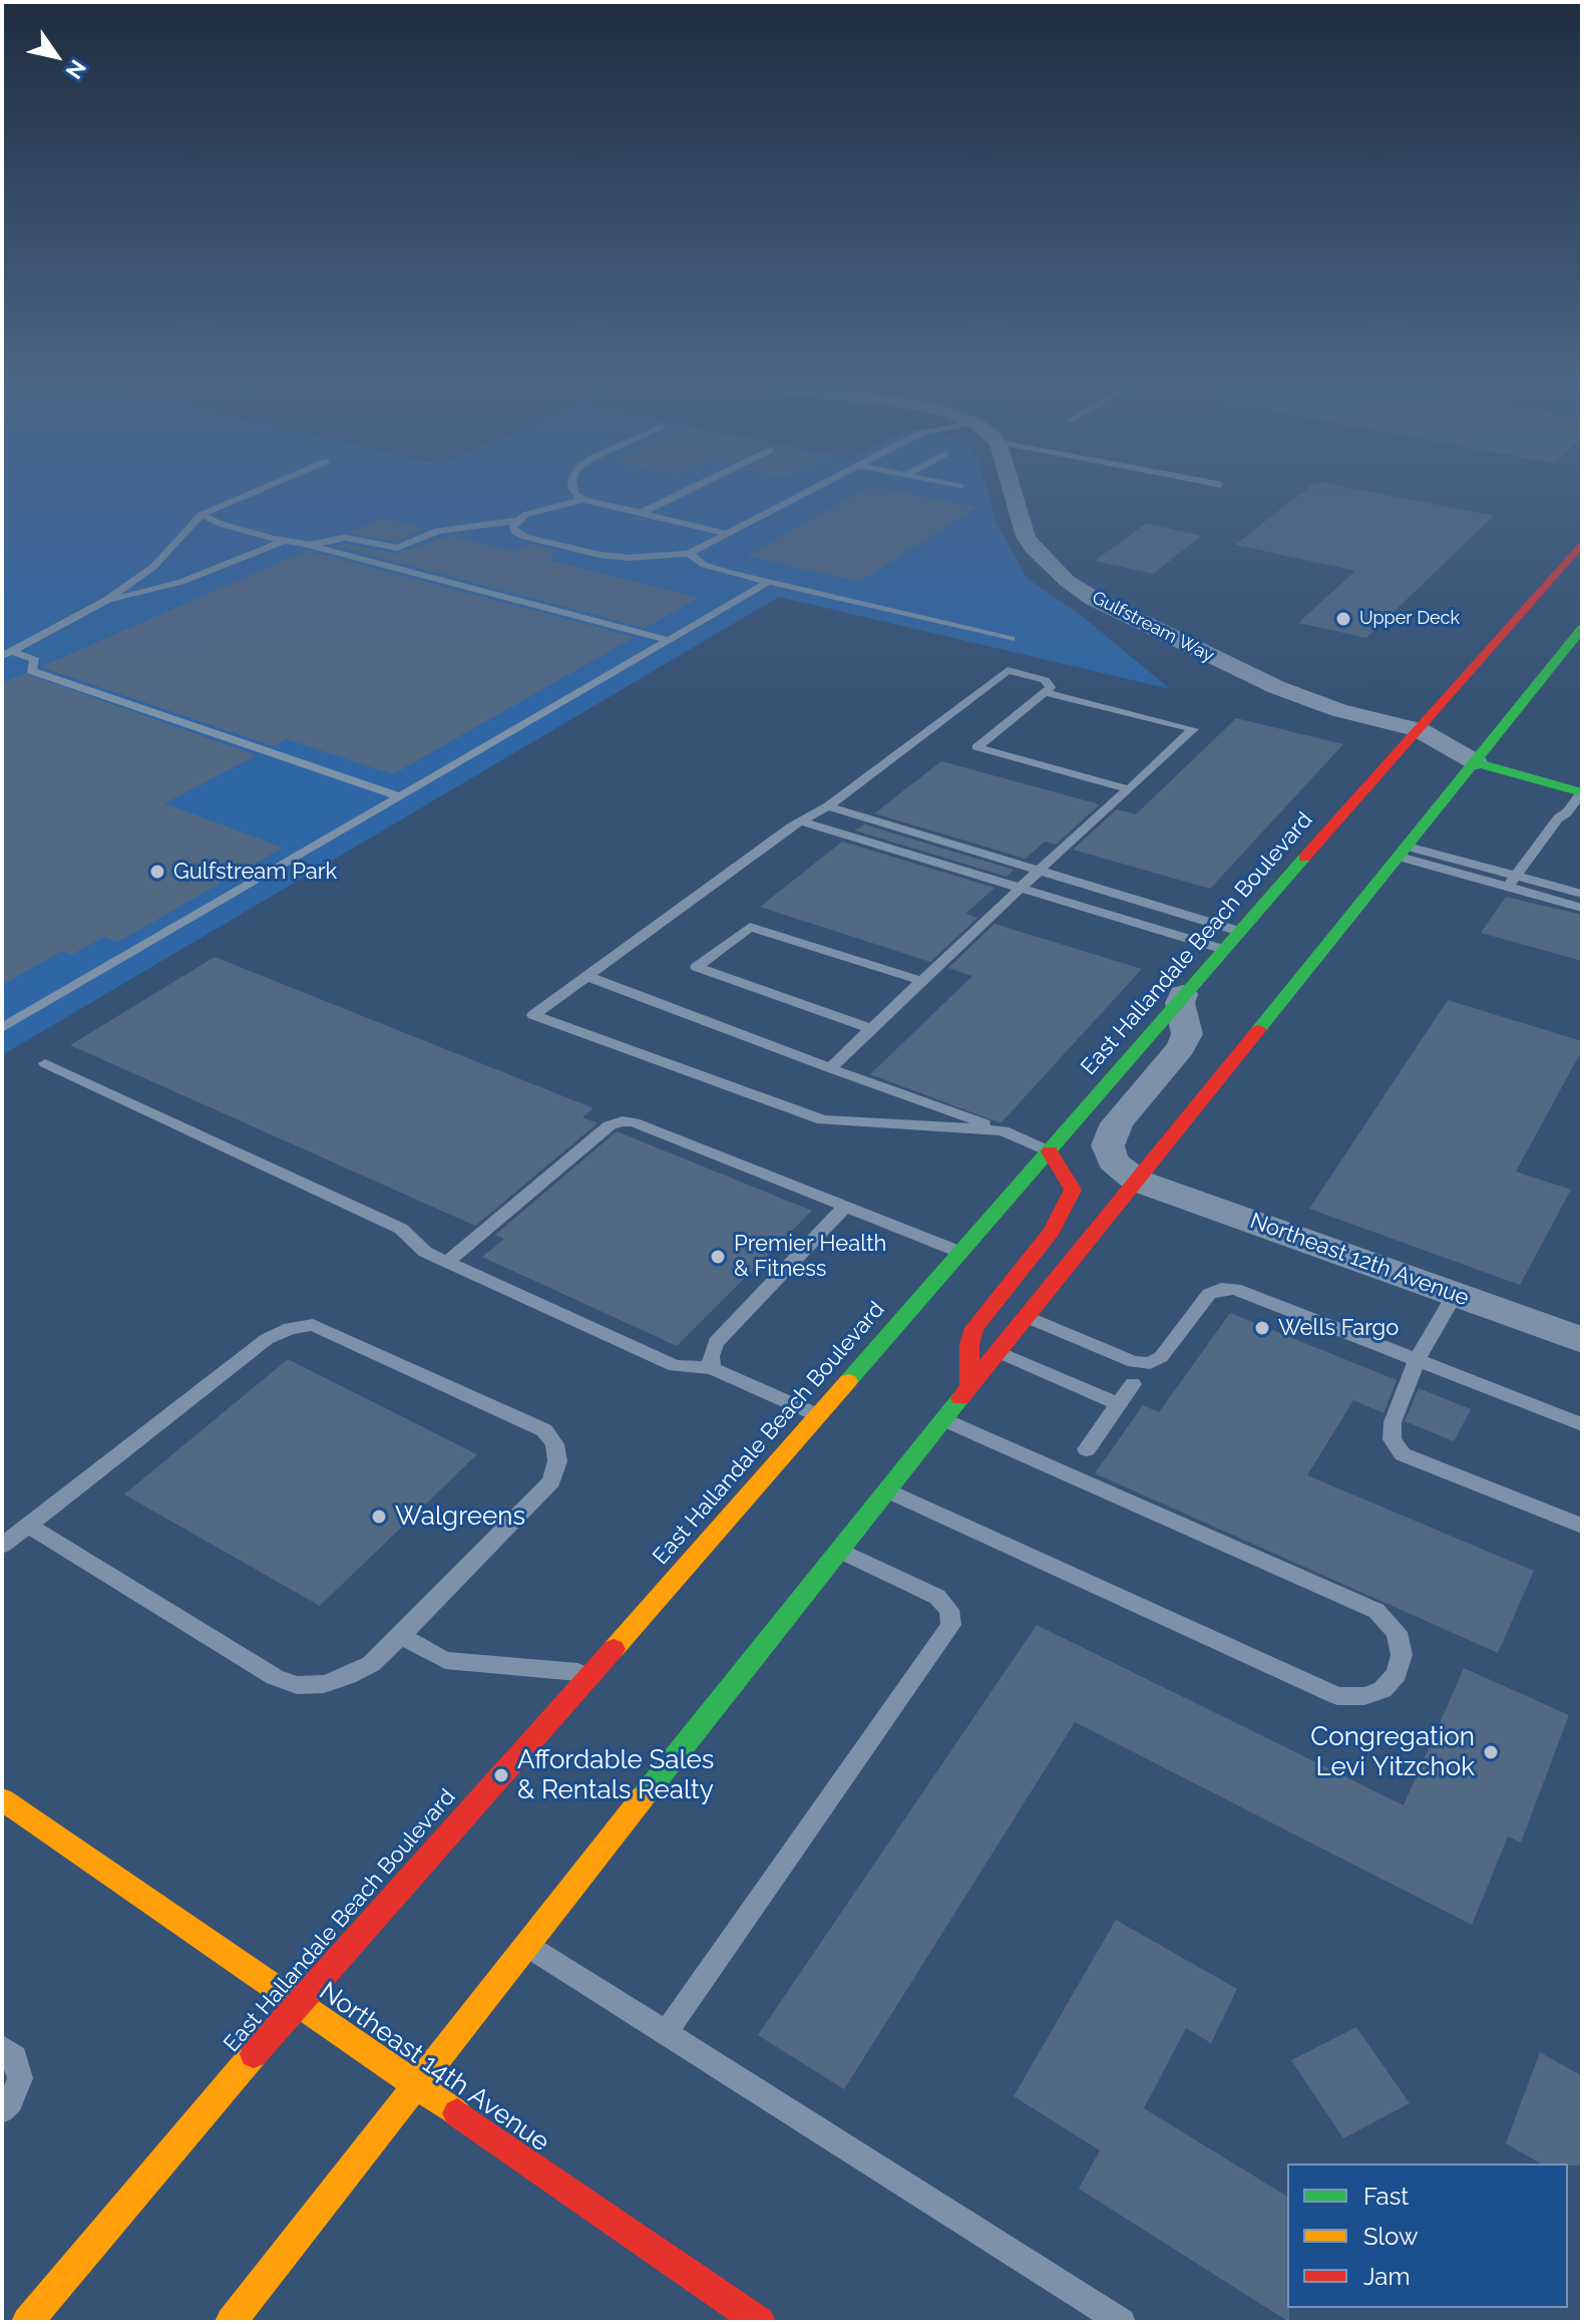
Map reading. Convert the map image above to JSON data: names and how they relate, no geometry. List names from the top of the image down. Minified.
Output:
{"streets":{"main road":["East Hallandale Beach Boulevard","Northeast 14th Avenue"],"street":["Gulfstream Way","Northeast 12th Avenue"]},"crossings":[["Gulfstream Way","East Hallandale Beach Boulevard"],["East Hallandale Beach Boulevard","Northeast 14th Avenue"]],"places":["Upper Deck","Gulfstream Park","Premier Health & Fitness","Wells Fargo","Walgreens","Congregation Levi Yitzchok","Affordable Sales & Rentals Realty"],"legend":["Fast","Slow","Jam"],"north":"bottom right"}
